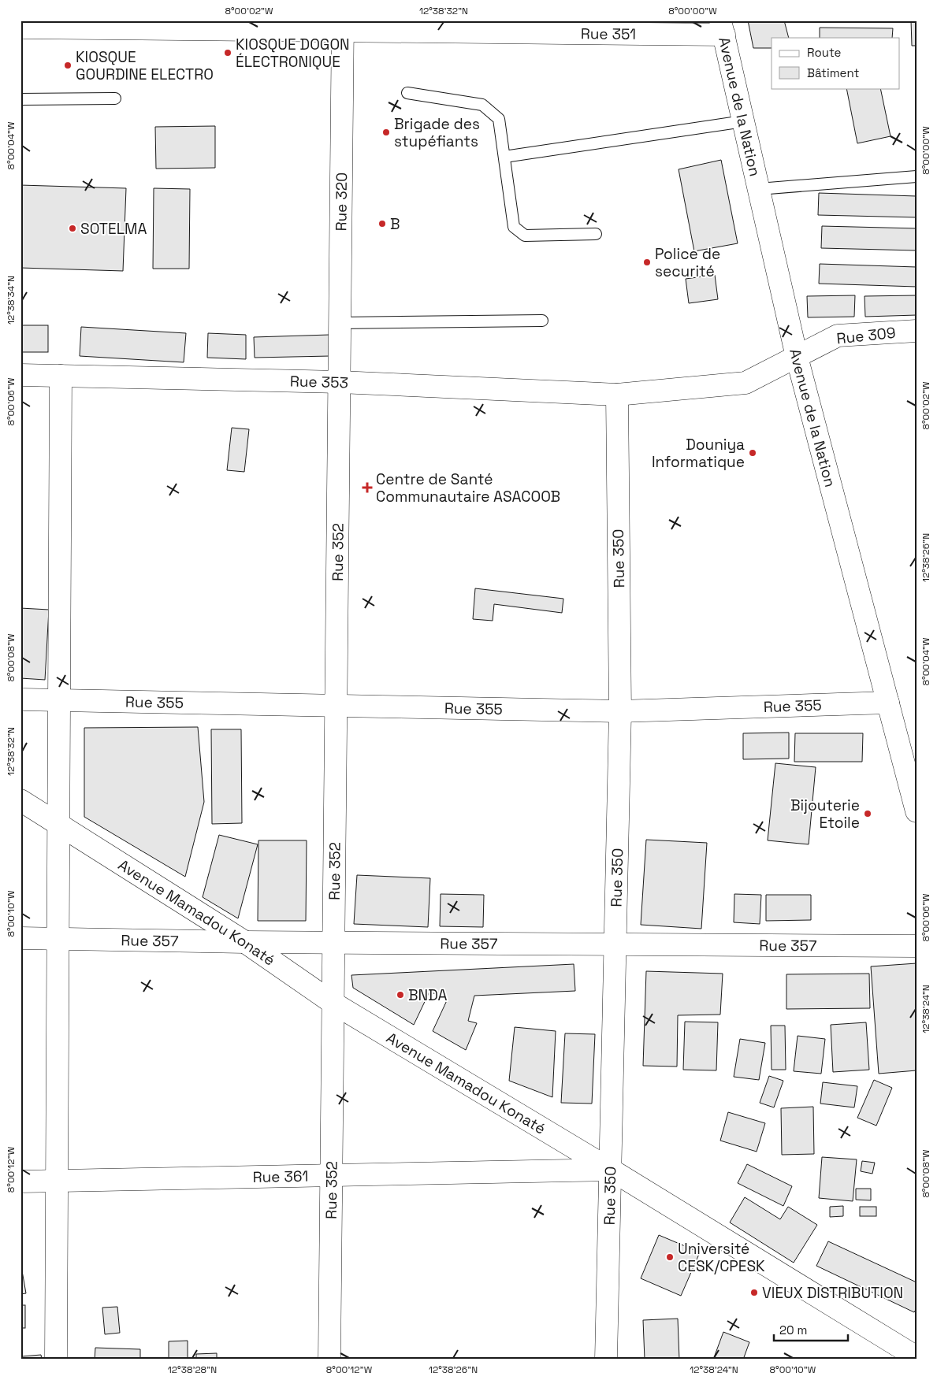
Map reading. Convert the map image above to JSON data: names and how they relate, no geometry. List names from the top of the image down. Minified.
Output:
{"streets":{"street":["Rue 351","Avenue de la Nation","Rue 320","Rue 309","Rue 353","Rue 352","Rue 350","Rue 355","Avenue Mamadou Konaté","Rue 357","Rue 361"]},"crossings":[["Rue 351","Avenue de la Nation"],["Rue 351","Rue 320"],["Avenue de la Nation","Rue 309"],["Avenue de la Nation","Rue 355"],["Rue 320","Rue 353"],["Rue 320","Rue 352"],["Rue 309","Rue 353"],["Rue 309","Rue 350"],["Rue 353","Rue 352"],["Rue 353","Rue 350"],["Rue 352","Rue 355"],["Rue 352","Avenue Mamadou Konaté"],["Rue 352","Rue 357"],["Rue 352","Rue 361"],["Rue 350","Rue 355"],["Rue 350","Avenue Mamadou Konaté"],["Rue 350","Rue 357"],["Rue 350","Rue 361"],["Avenue Mamadou Konaté","Rue 357"],["Avenue Mamadou Konaté","Rue 361"]],"places":{"other":["KIOSQUE DOGON ÉLECTRONIQUE","KIOSQUE GOURDINE ELECTRO","Brigade des stupéfiants","B","SOTELMA","Police de securité","Douniya Informatique","Bijouterie Etoile","BNDA","Université CESK/CPESK","VIEUX DISTRIBUTION"],"health":["Centre de Santé Communautaire ASACOOB"]},"legend":["Route","Bâtiment"],"scale_bar":"20 m","coordinates":["8°00'02\"W","12°38'32\"N","8°00'00\"W","8°00'04\"W","12°38'34\"N","8°00'06\"W","12°38'26\"N","8°00'08\"W","8°00'10\"W","12°38'24\"N","8°00'12\"W","12°38'28\"N"]}
